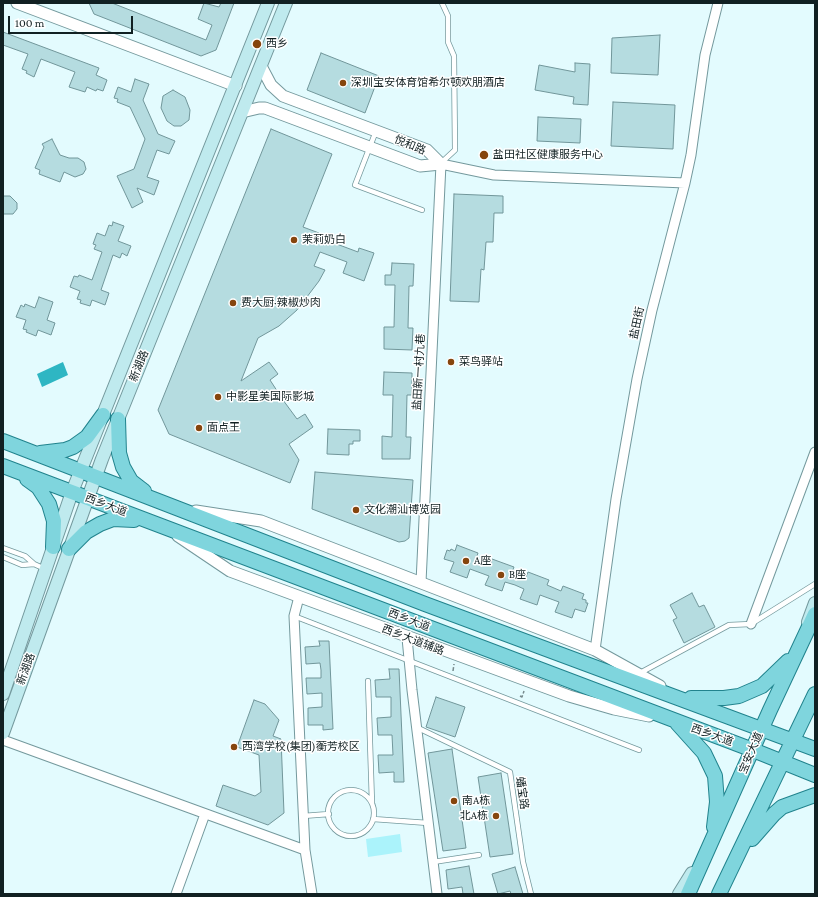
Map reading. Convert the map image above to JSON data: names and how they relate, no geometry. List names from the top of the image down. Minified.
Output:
{"streets":{"main road":["新湖路","西乡大道","宝安大道"],"street":["悦和路","盐田街","盐田新一村九巷","西乡大道辅路"],"lane":["蟠宝路"]},"crossings":[["悦和路","新湖路"],["悦和路","盐田新一村九巷"],["新湖路","西乡大道"],["西乡大道","西乡大道辅路"],["西乡大道","宝安大道"]],"places":["西乡","深圳宝安体育馆希尔顿欢朋酒店","盐田社区健康服务中心","茉莉奶白","费大厨·辣椒炒肉","菜鸟驿站","中影星美国际影城","面点王","文化潮汕博览园","A座","B座","西湾学校(集团)蘅芳校区","南A栋","北A栋"],"scale_bar":"100 m"}
